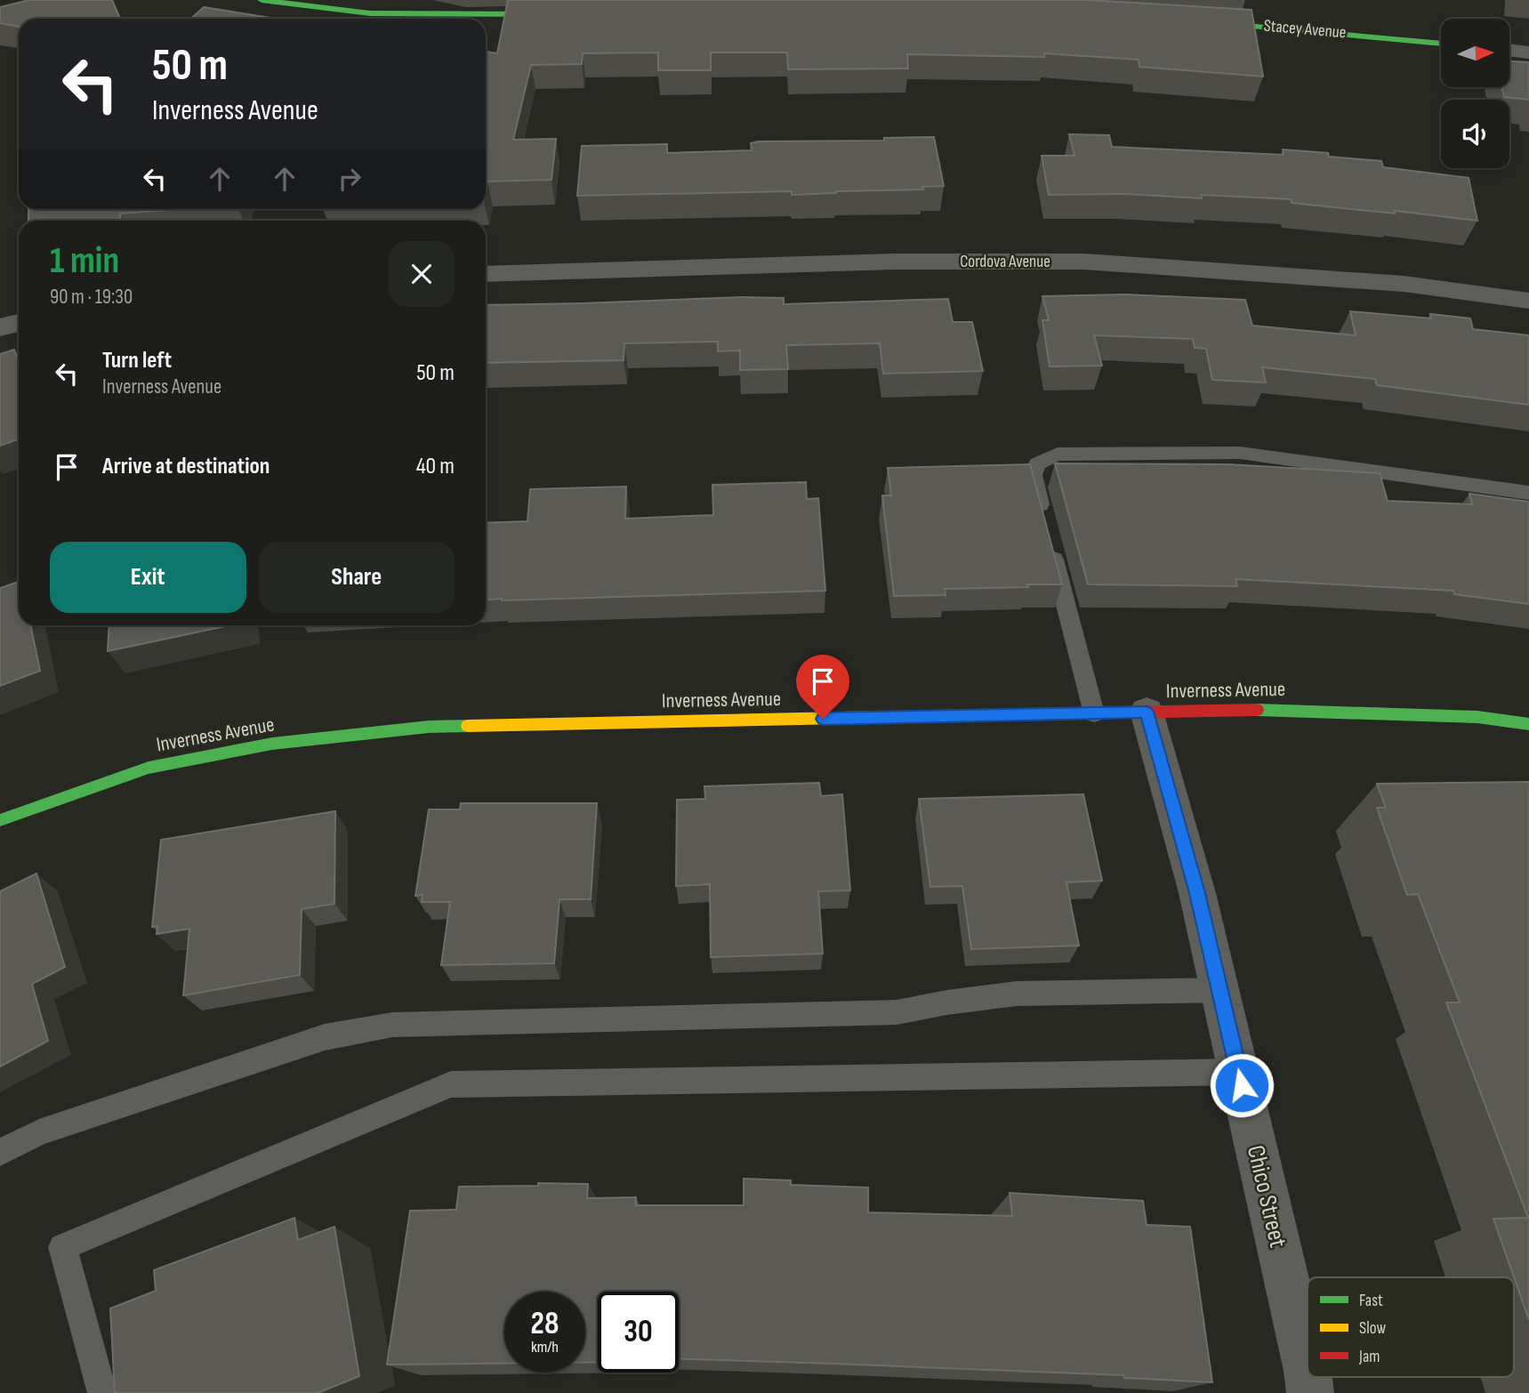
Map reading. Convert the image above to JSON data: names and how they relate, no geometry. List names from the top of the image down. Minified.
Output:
{"streets":{"street":["Stacey Avenue","Cordova Avenue","Inverness Avenue","Chico Street"]},"crossings":[["Inverness Avenue","Chico Street"]],"legend":["Fast","Slow","Jam"],"north":"right","page":{"turn":["50 m","Inverness Avenue"],"heading":["1 min","90 m · 19:30"],"list":[{"name":"Turn left","note":"Inverness Avenue","value":"50 m"},{"name":"Arrive at destination","value":"40 m"}],"buttons":["Exit","Share"],"speed":"28 km/h","limit":"30"}}
